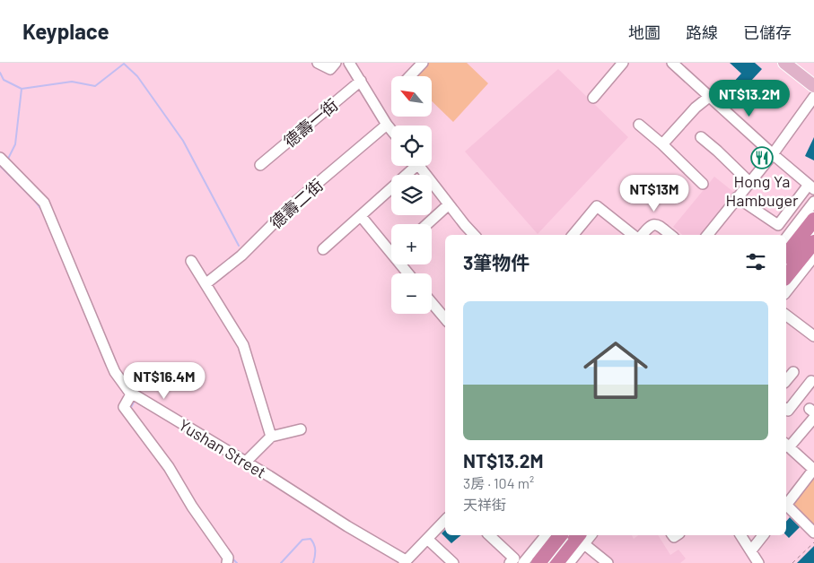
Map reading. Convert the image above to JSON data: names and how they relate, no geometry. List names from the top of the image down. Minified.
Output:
{"streets":{"street":["德壽一街","德壽二街","Yushan Street"]},"places":{"restaurant":["Hong Ya Hambuger"]},"north":"top left","page":{"header":"Keyplace","nav":["地圖","路線","已儲存"],"map_buttons":["+","−"],"price":["NT$13.2M","NT$13M","NT$16.4M"],"heading":"3筆物件","list":[{"name":"NT$13.2M","note":"3房 · 104 m² · 天祥街"}]}}
